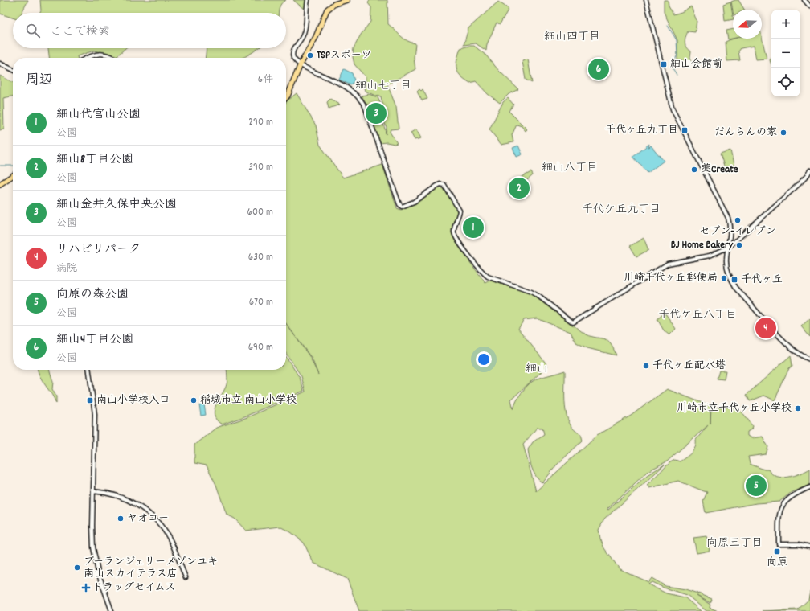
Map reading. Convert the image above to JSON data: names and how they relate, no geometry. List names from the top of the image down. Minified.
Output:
{"districts":["細山四丁目","細山七丁目","細山八丁目","千代ケ丘九丁目","千代ケ丘八丁目","細山","向原三丁目"],"places":{"other":["TSPスポーツ","だんらんの家","薬Create","セブン-イレブン","BJ Home Bakery","川崎千代ヶ丘郵便局","千代ヶ丘配水塔","稲城市立 南山小学校","川崎市立千代ヶ丘小学校","ヤオコー","ブーランジェリーメゾンユキ 南山スカイテラス店"],"transit":["細山会館前","千代ヶ丘九丁目","千代ヶ丘","南山小学校入口","向原"],"health":["ドラッグセイムス"]},"north":"left","page":{"map_buttons":["+","−"],"search":"ここで検索","pins":["6","3","2","1","4","5"],"heading":["周辺","6件"],"list":[{"mark":"1","name":"細山代官山公園","note":"公園","value":"290 m"},{"mark":"2","name":"細山8丁目公園","note":"公園","value":"390 m"},{"mark":"3","name":"細山金井久保中央公園","note":"公園","value":"600 m"},{"mark":"4","name":"リハビリパーク","note":"病院","value":"630 m"},{"mark":"5","name":"向原の森公園","note":"公園","value":"670 m"},{"mark":"6","name":"細山4丁目公園","note":"公園","value":"690 m"}]}}
